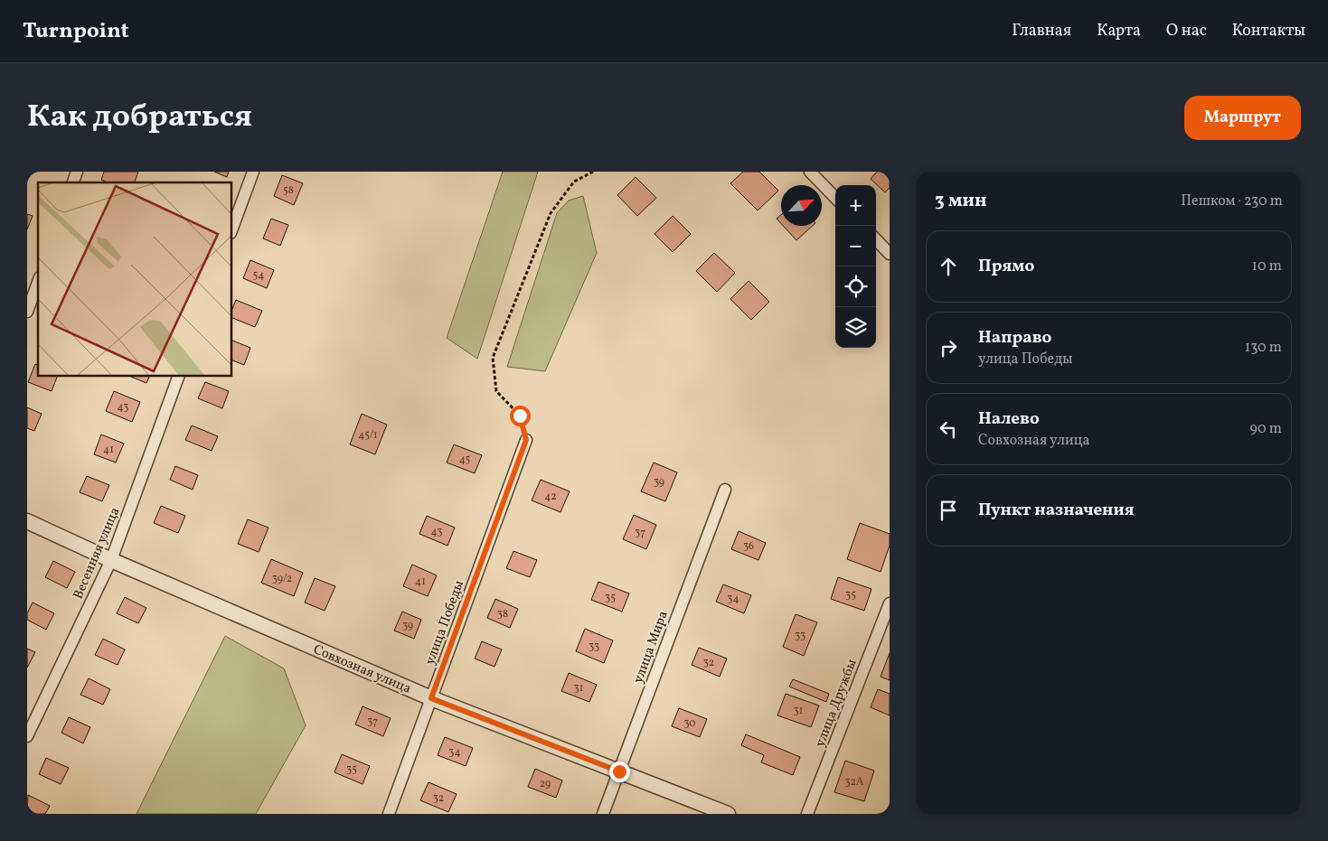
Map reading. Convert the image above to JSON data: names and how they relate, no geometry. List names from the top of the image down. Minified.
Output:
{"streets":{"street":["Весенняя улица","улица Победы","улица Мира","Совхозная улица","улица Дружбы"]},"crossings":[["Весенняя улица","Совхозная улица"],["улица Победы","Совхозная улица"],["улица Мира","Совхозная улица"]],"house_numbers":["58","54","43","45/1","41","45","39","42","43","37","36","39/2","41","35","35","34","38","39","33","33","32","31","31","37","30","34","35","32А","29","32"],"north":"top right","page":{"header":"Turnpoint","nav":["Главная","Карта","О нас","Контакты"],"title":"Как добраться","buttons":"Маршрут","heading":["3 мин","Пешком · 230 m"],"map_buttons":["+","−"],"list":[["Прямо","10 m"],["Направо","улица Победы","130 m"],["Налево","Совхозная улица","90 m"],"Пункт назначения"]}}
